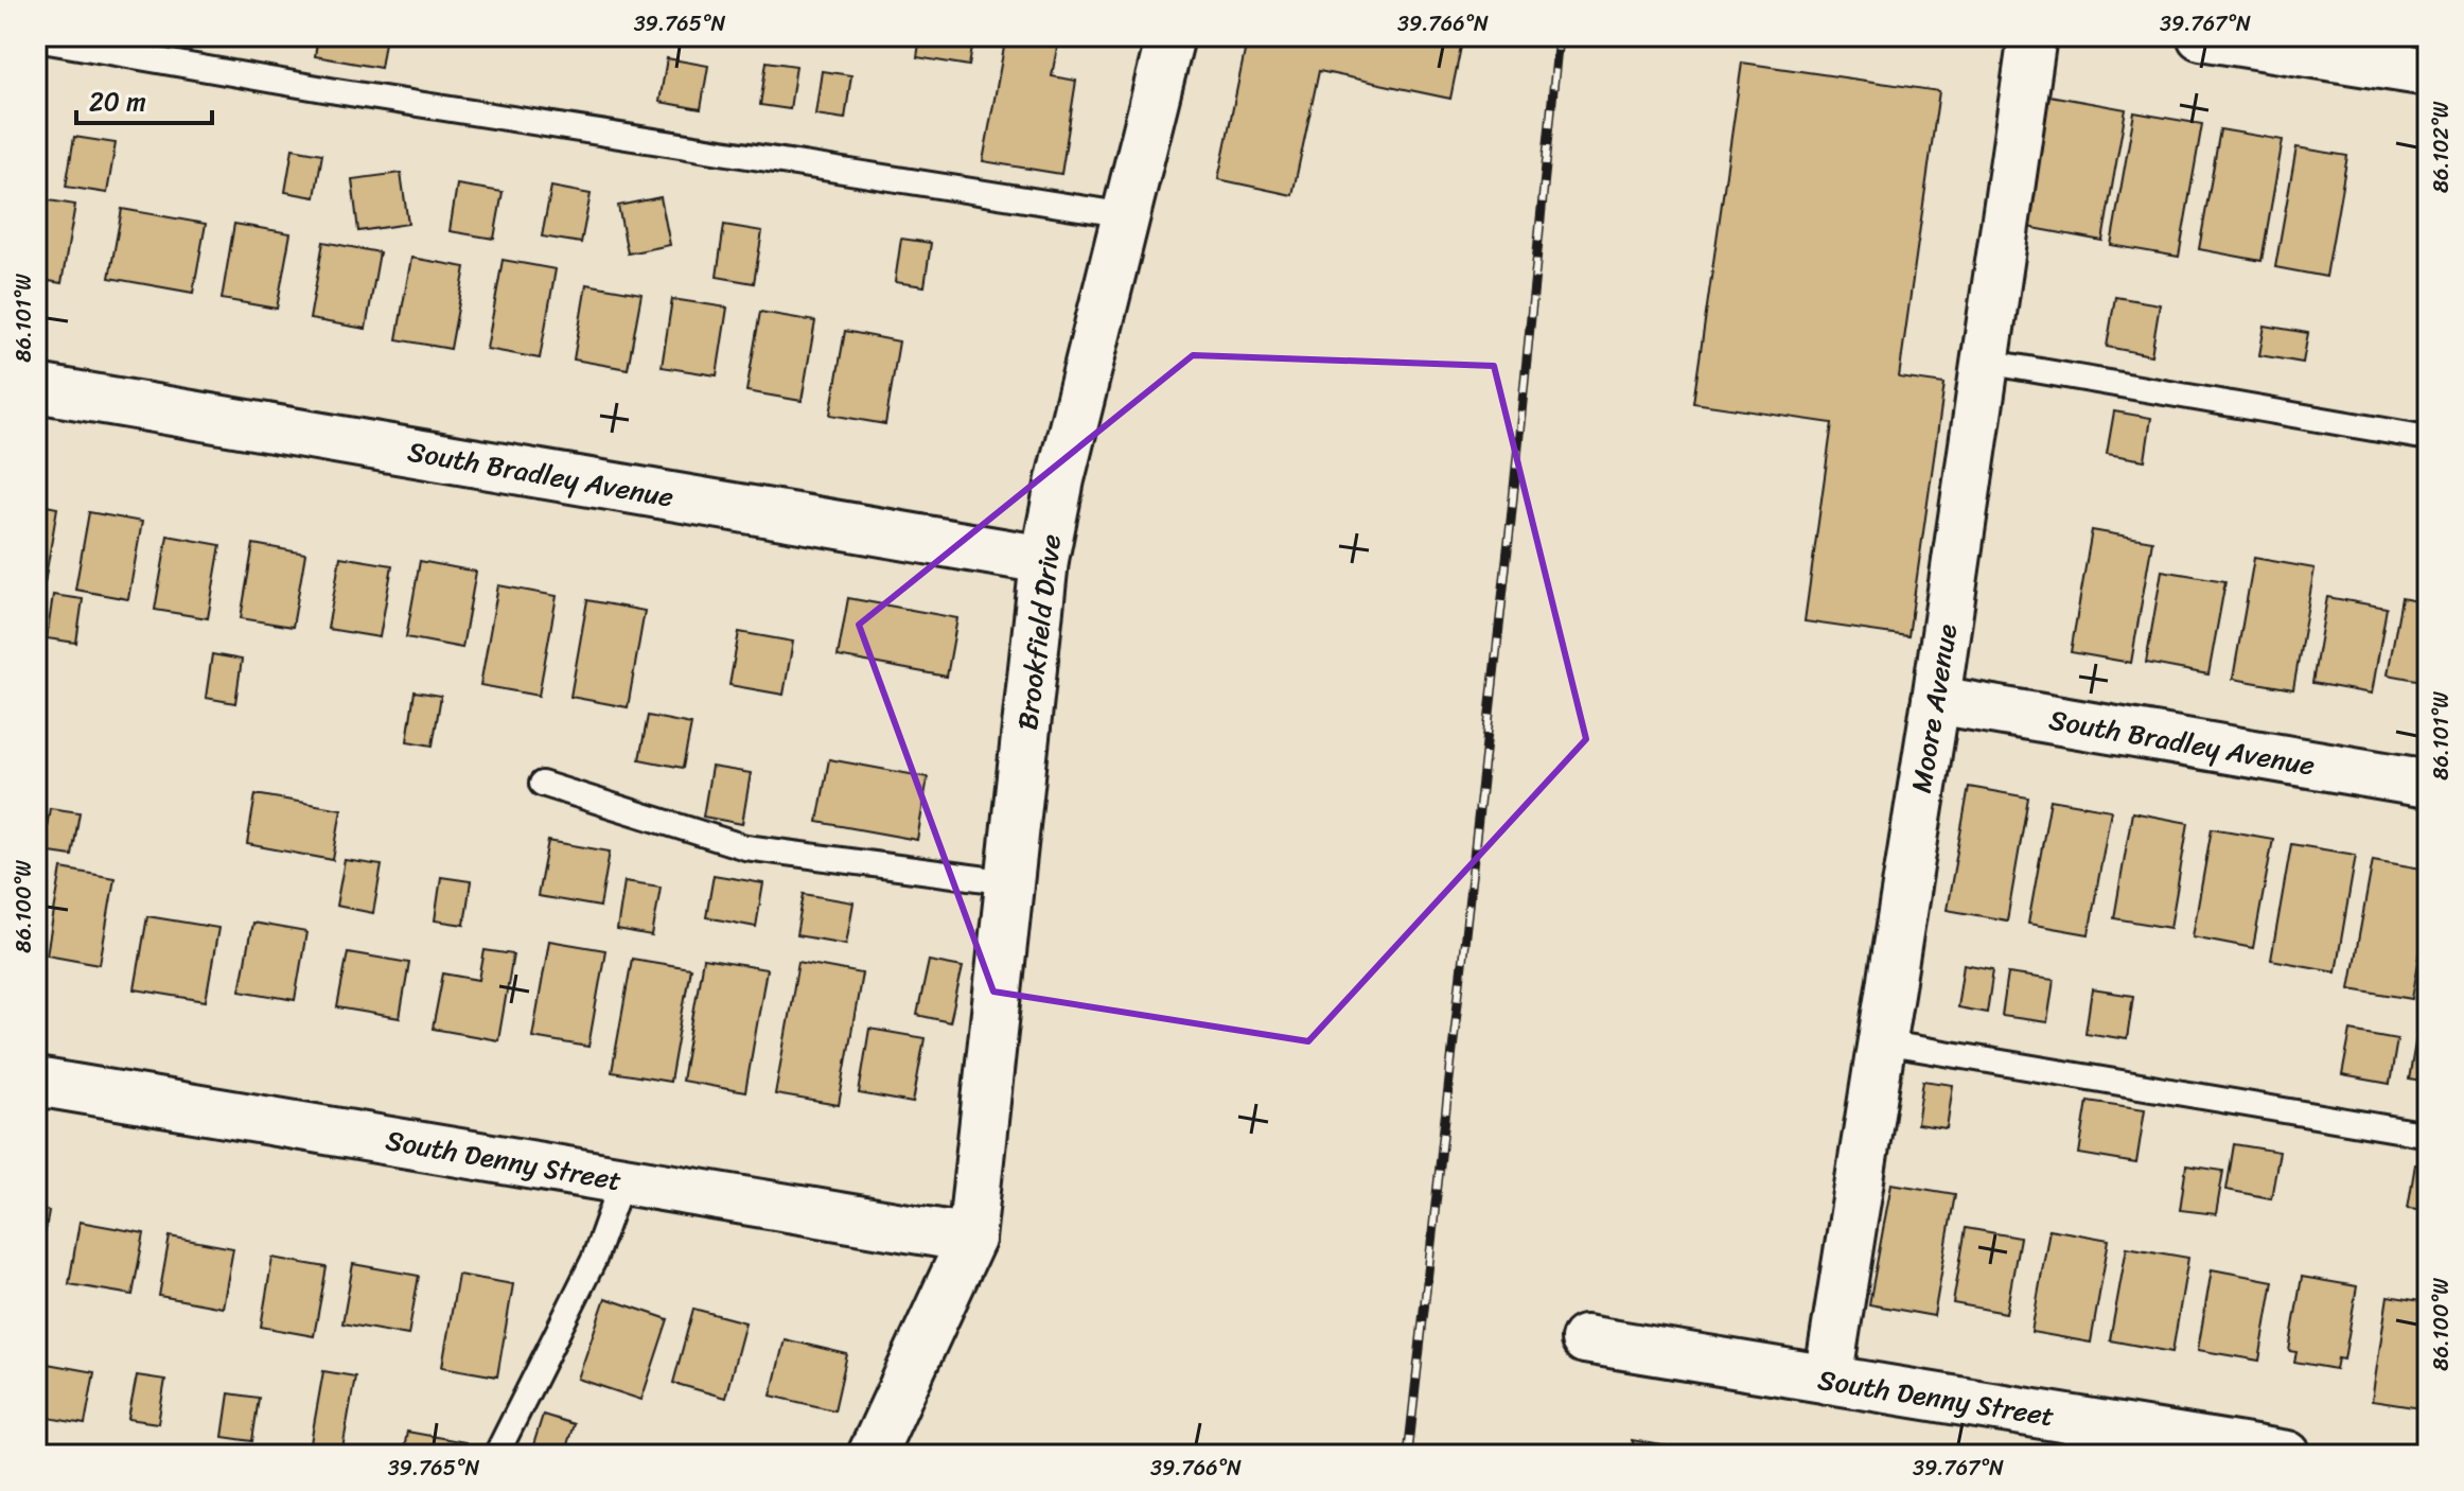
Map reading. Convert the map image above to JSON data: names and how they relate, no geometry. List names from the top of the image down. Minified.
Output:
{"streets":{"street":["South Bradley Avenue","Brookfield Drive","Moore Avenue","South Denny Street"]},"crossings":[["South Bradley Avenue","Brookfield Drive"],["South Bradley Avenue","Moore Avenue"],["Brookfield Drive","South Denny Street"],["Moore Avenue","South Denny Street"]],"scale_bar":"20 m","coordinates":["39.765°N","39.766°N","39.767°N","86.102°W","86.101°W","86.100°W"]}
